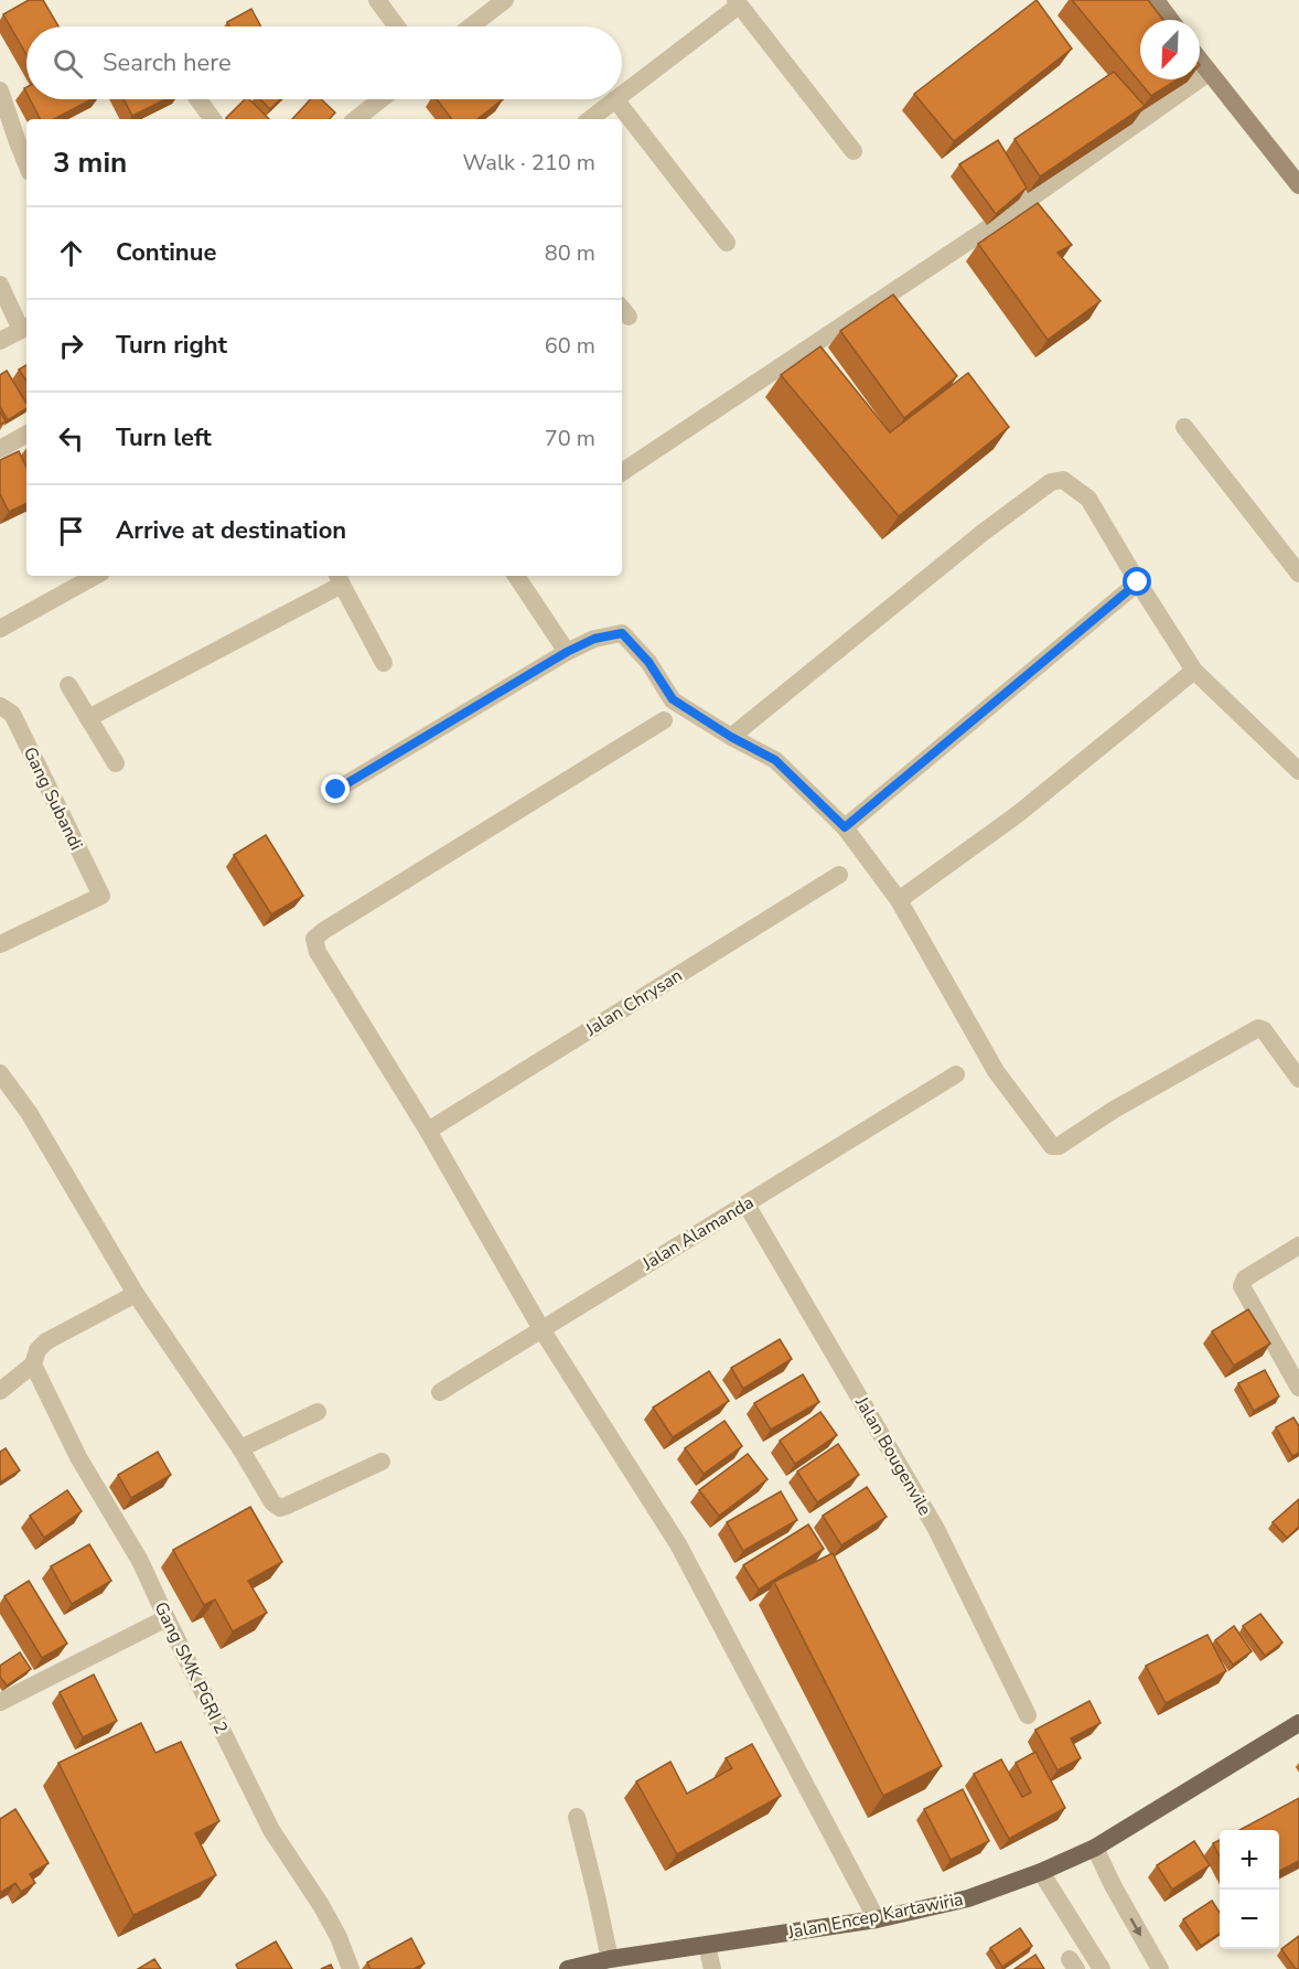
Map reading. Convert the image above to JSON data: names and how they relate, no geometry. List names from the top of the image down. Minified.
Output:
{"streets":{"main road":["Jalan Encep Kartawiria"],"street":["Gang Subandi","Jalan Chrysan","Jalan Alamanda","Jalan Bougenvile","Gang SMK PGRI 2"]},"crossings":[["Jalan Alamanda","Jalan Bougenvile"]],"north":"bottom left","page":{"search":"Search here","heading":["3 min","Walk · 210 m"],"list":[["Continue","80 m"],["Turn right","60 m"],["Turn left","70 m"],"Arrive at destination"],"map_buttons":["+","−"]}}
